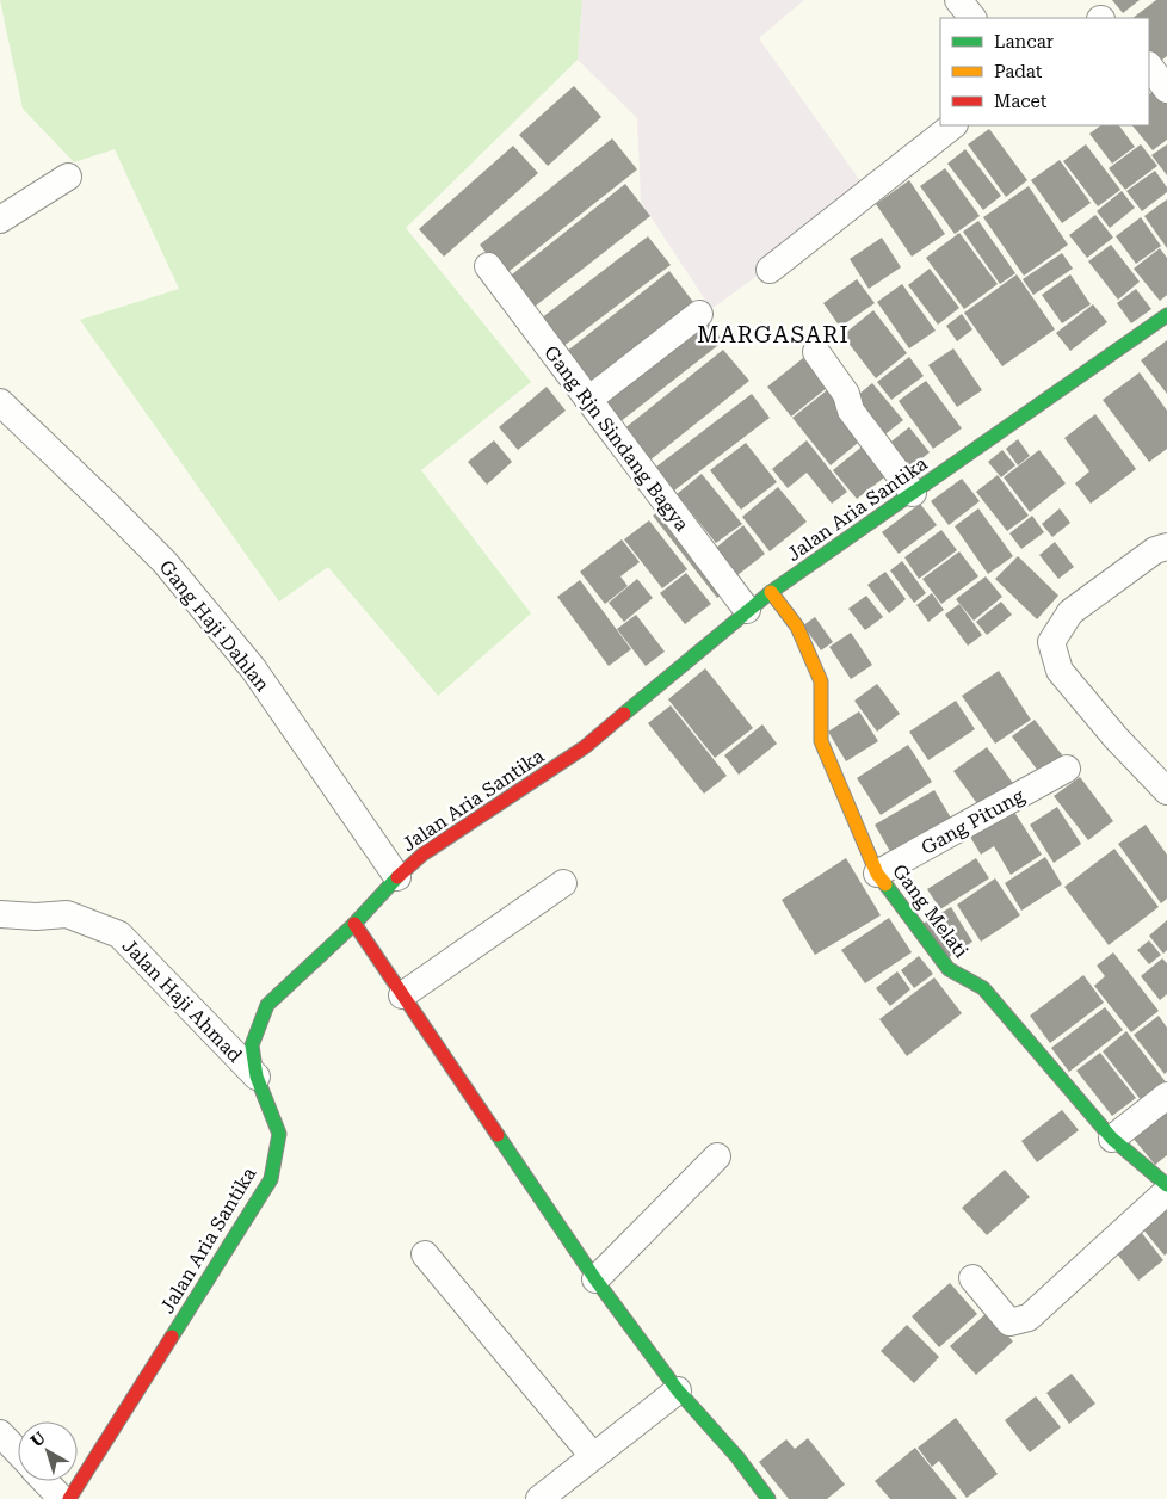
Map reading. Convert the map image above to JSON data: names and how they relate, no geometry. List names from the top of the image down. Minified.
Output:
{"streets":{"street":["Gang Rjn Sindang Bagya","Jalan Aria Santika","Gang Haji Dahlan","Gang Pitung","Gang Melati","Jalan Haji Ahmad"]},"crossings":[["Gang Rjn Sindang Bagya","Jalan Aria Santika"],["Jalan Aria Santika","Gang Haji Dahlan"],["Jalan Aria Santika","Gang Melati"],["Jalan Aria Santika","Jalan Haji Ahmad"],["Gang Pitung","Gang Melati"]],"districts":["MARGASARI"],"legend":["Lancar","Padat","Macet"],"north":"top left"}
